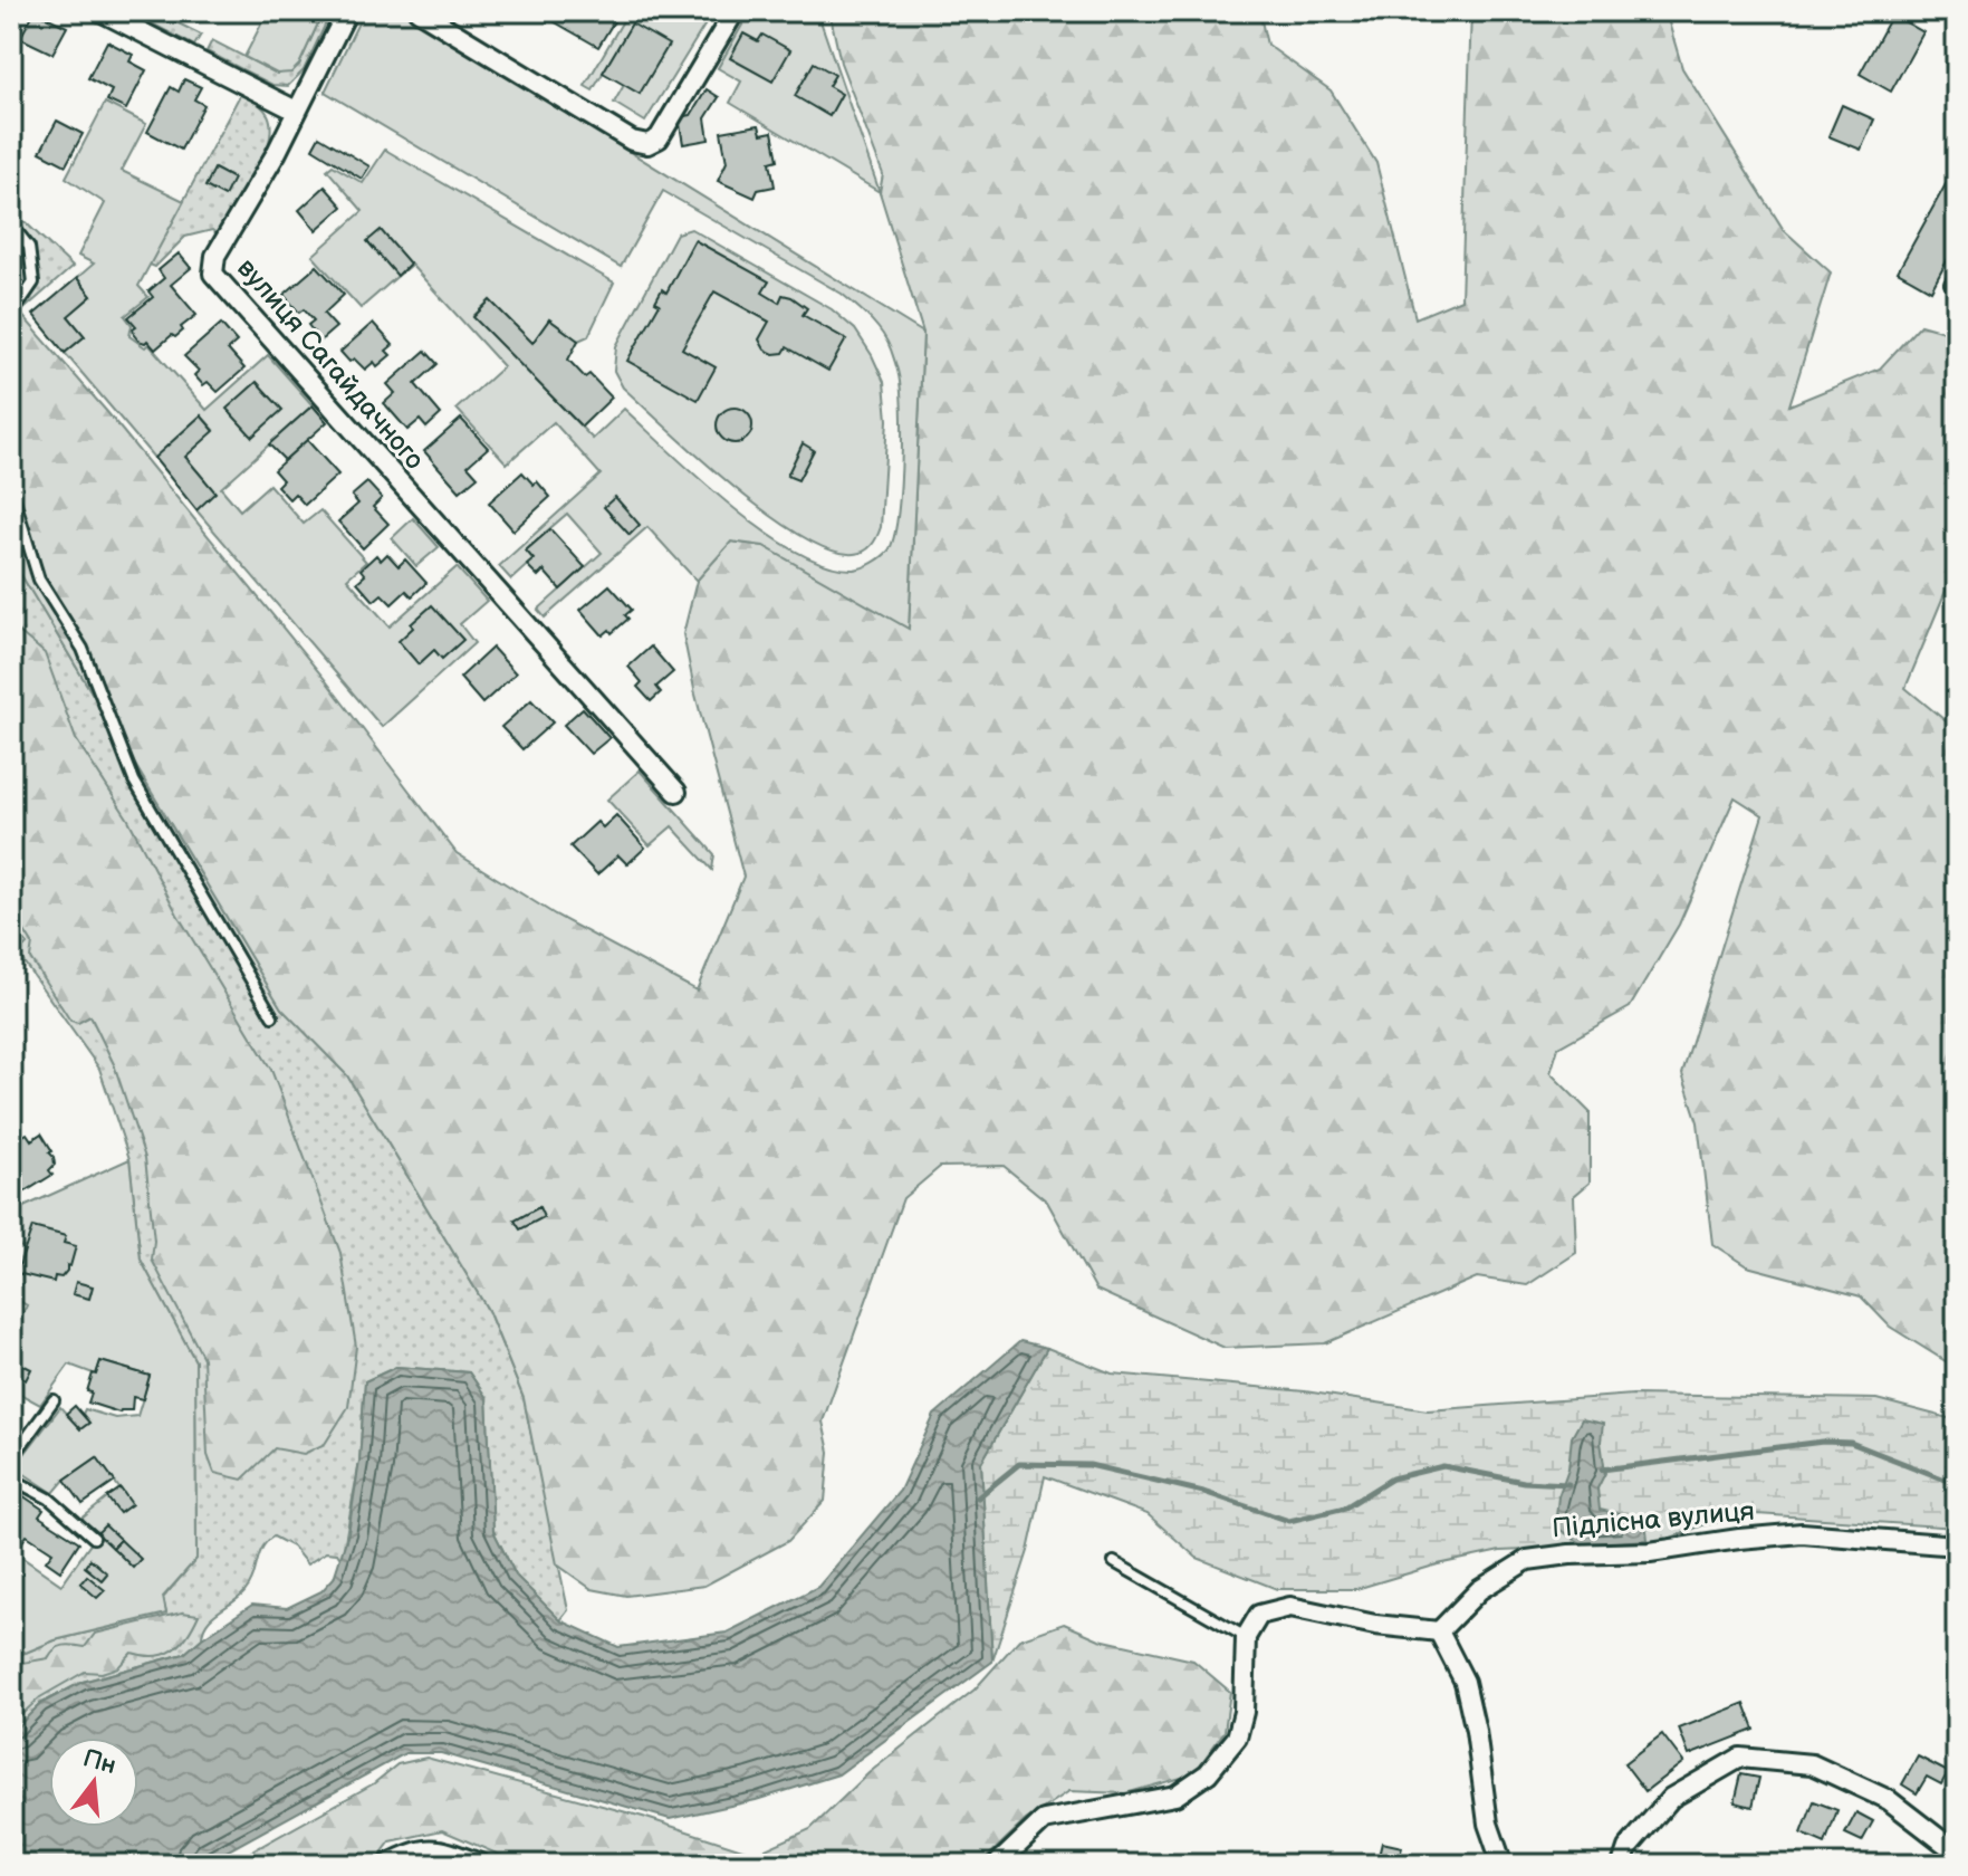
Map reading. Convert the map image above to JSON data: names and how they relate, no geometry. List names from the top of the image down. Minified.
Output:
{"streets":{"street":["вулиця Сагайдачного","Підлісна вулиця"]},"north":"top"}
